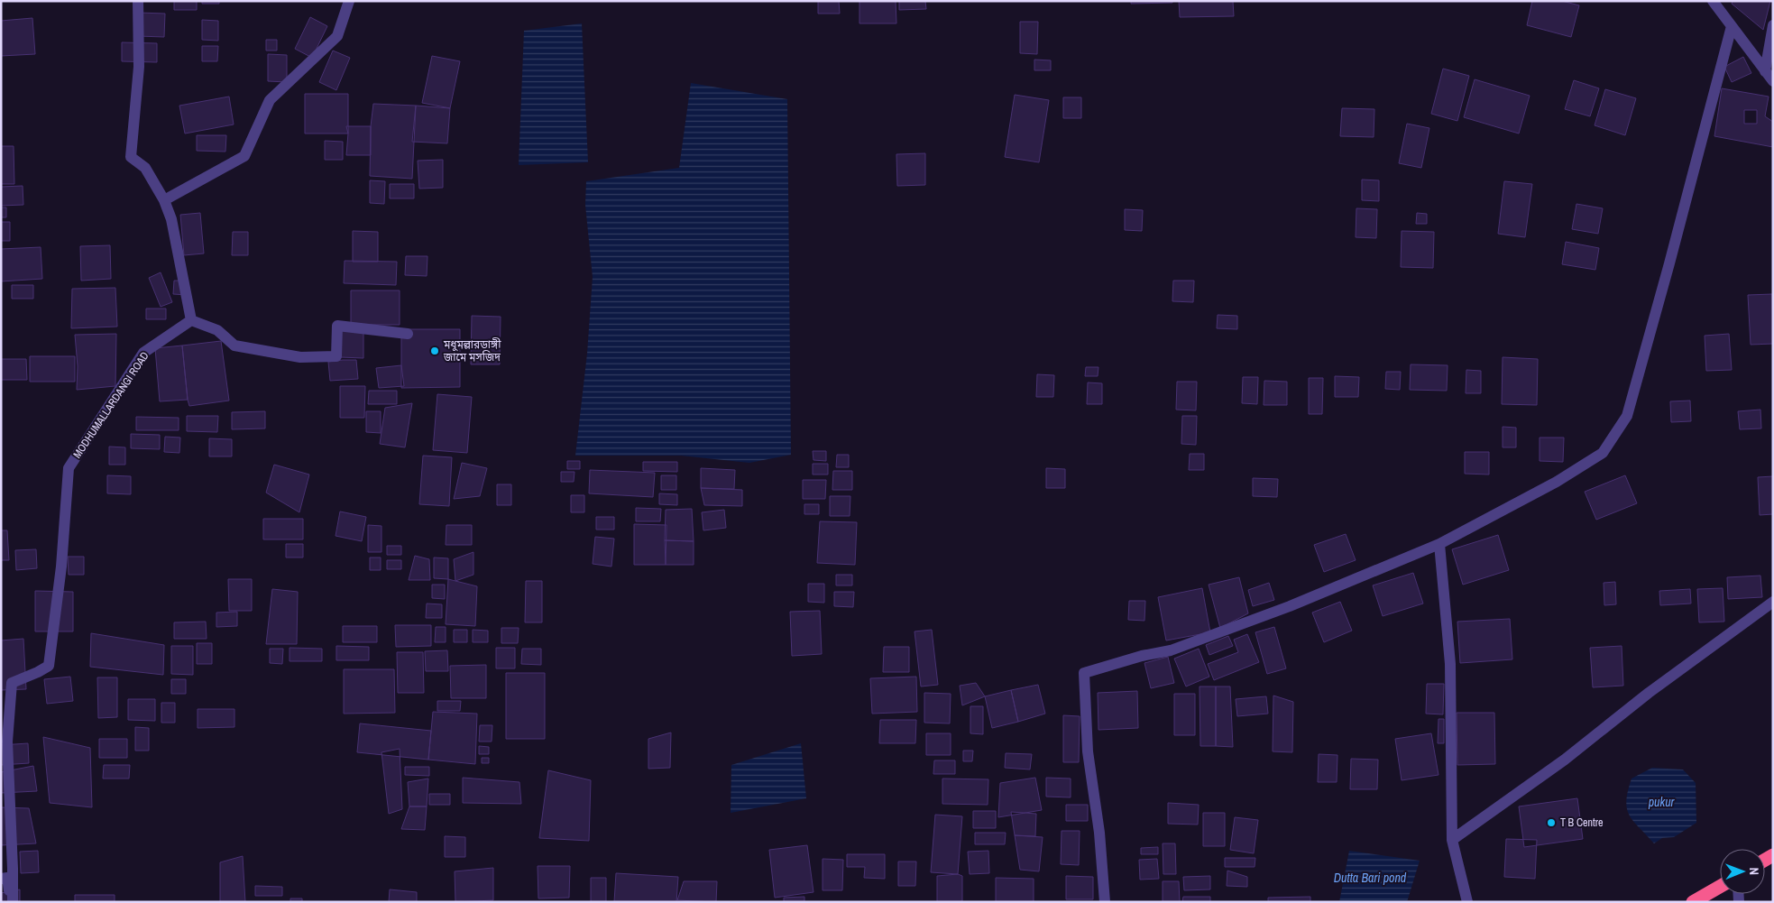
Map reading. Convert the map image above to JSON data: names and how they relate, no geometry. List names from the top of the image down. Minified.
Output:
{"streets":{"street":["MODHUMALLARDANGI ROAD"]},"water":["pukur","Dutta Bari pond"],"places":["মধুমল্লারডাঙ্গী জামে মসজিদ","T B Centre"],"north":"right"}
